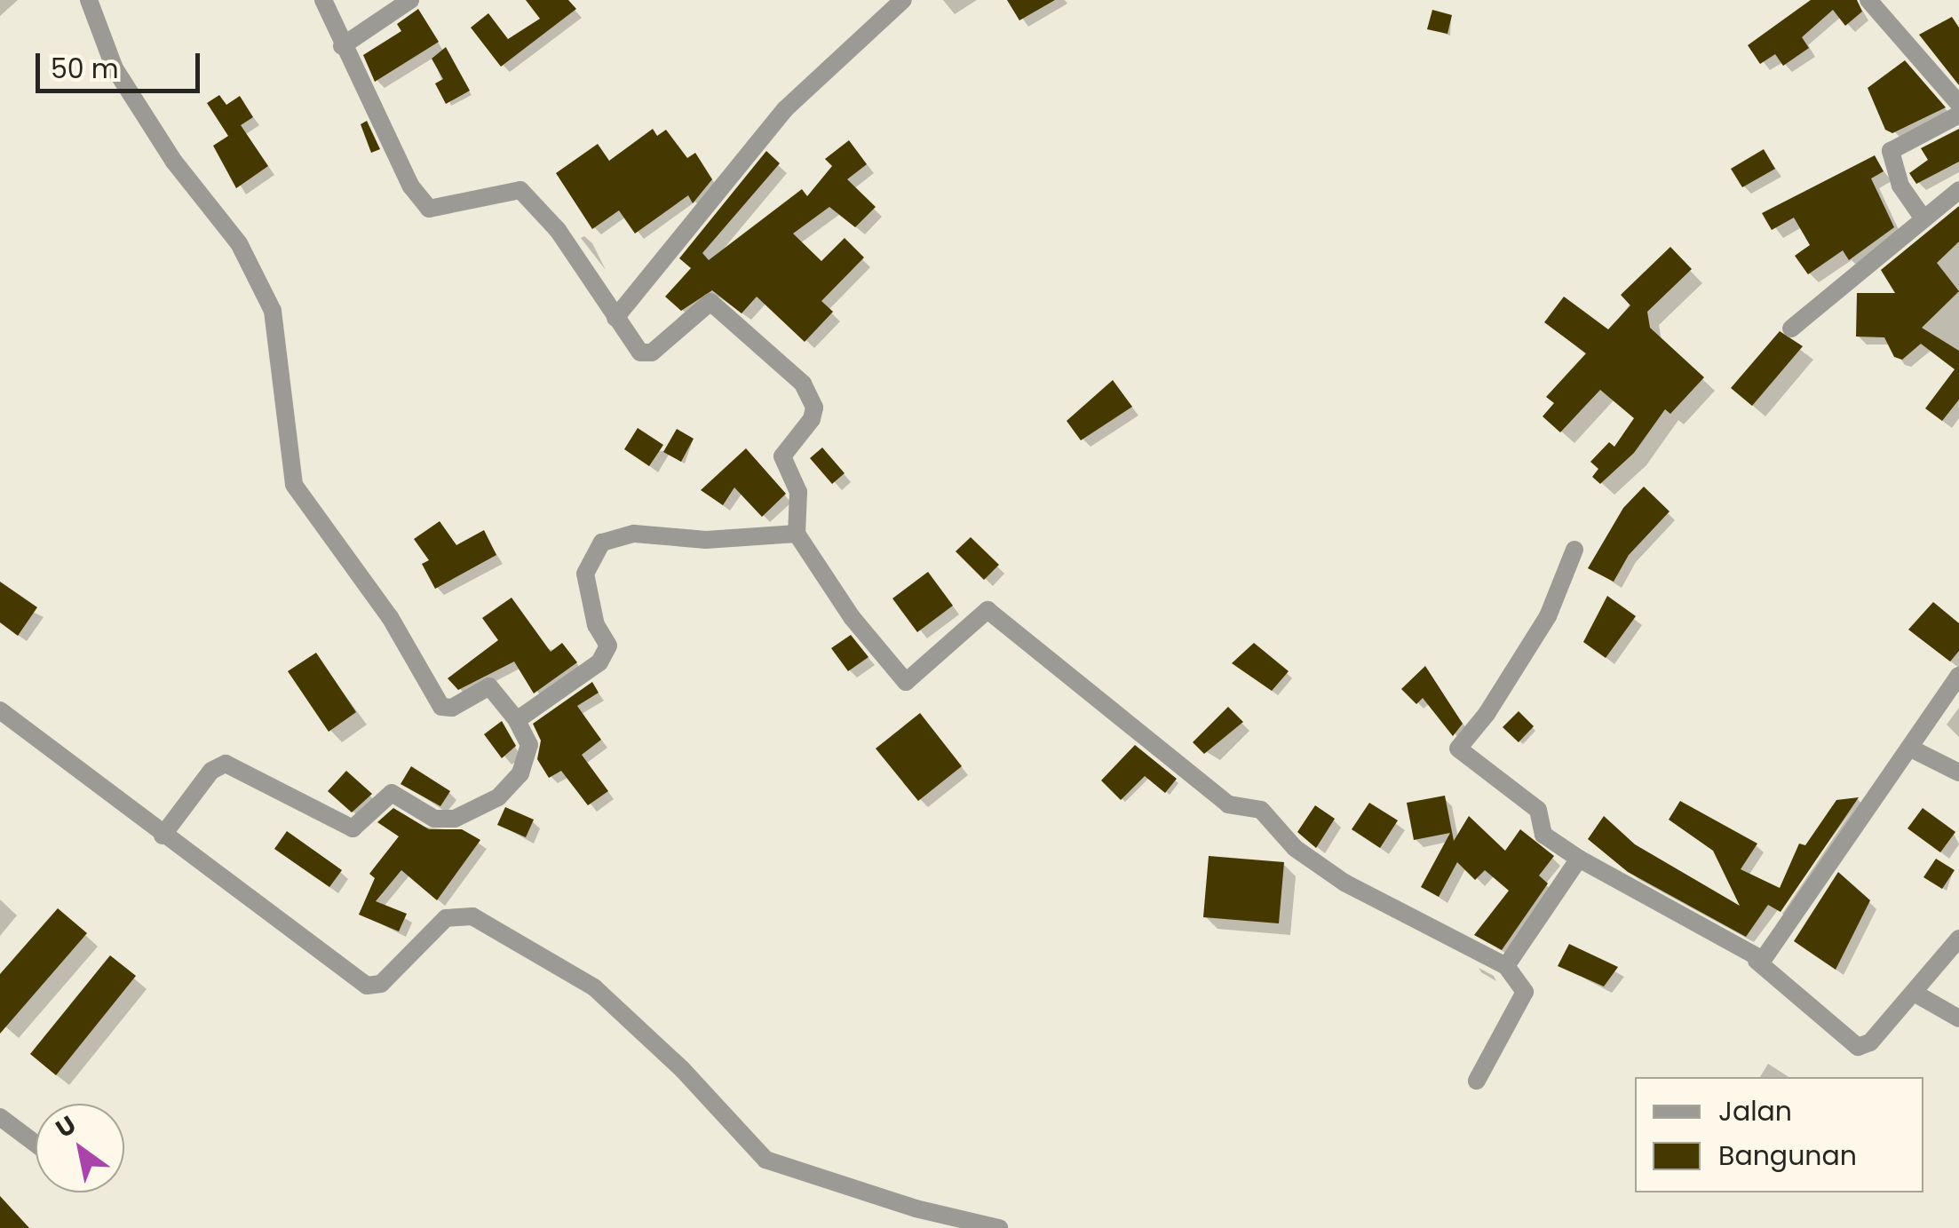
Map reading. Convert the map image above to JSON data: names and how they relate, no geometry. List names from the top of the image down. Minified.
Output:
{"legend":["Jalan","Bangunan"],"scale_bar":"50 m","north":"top left"}
